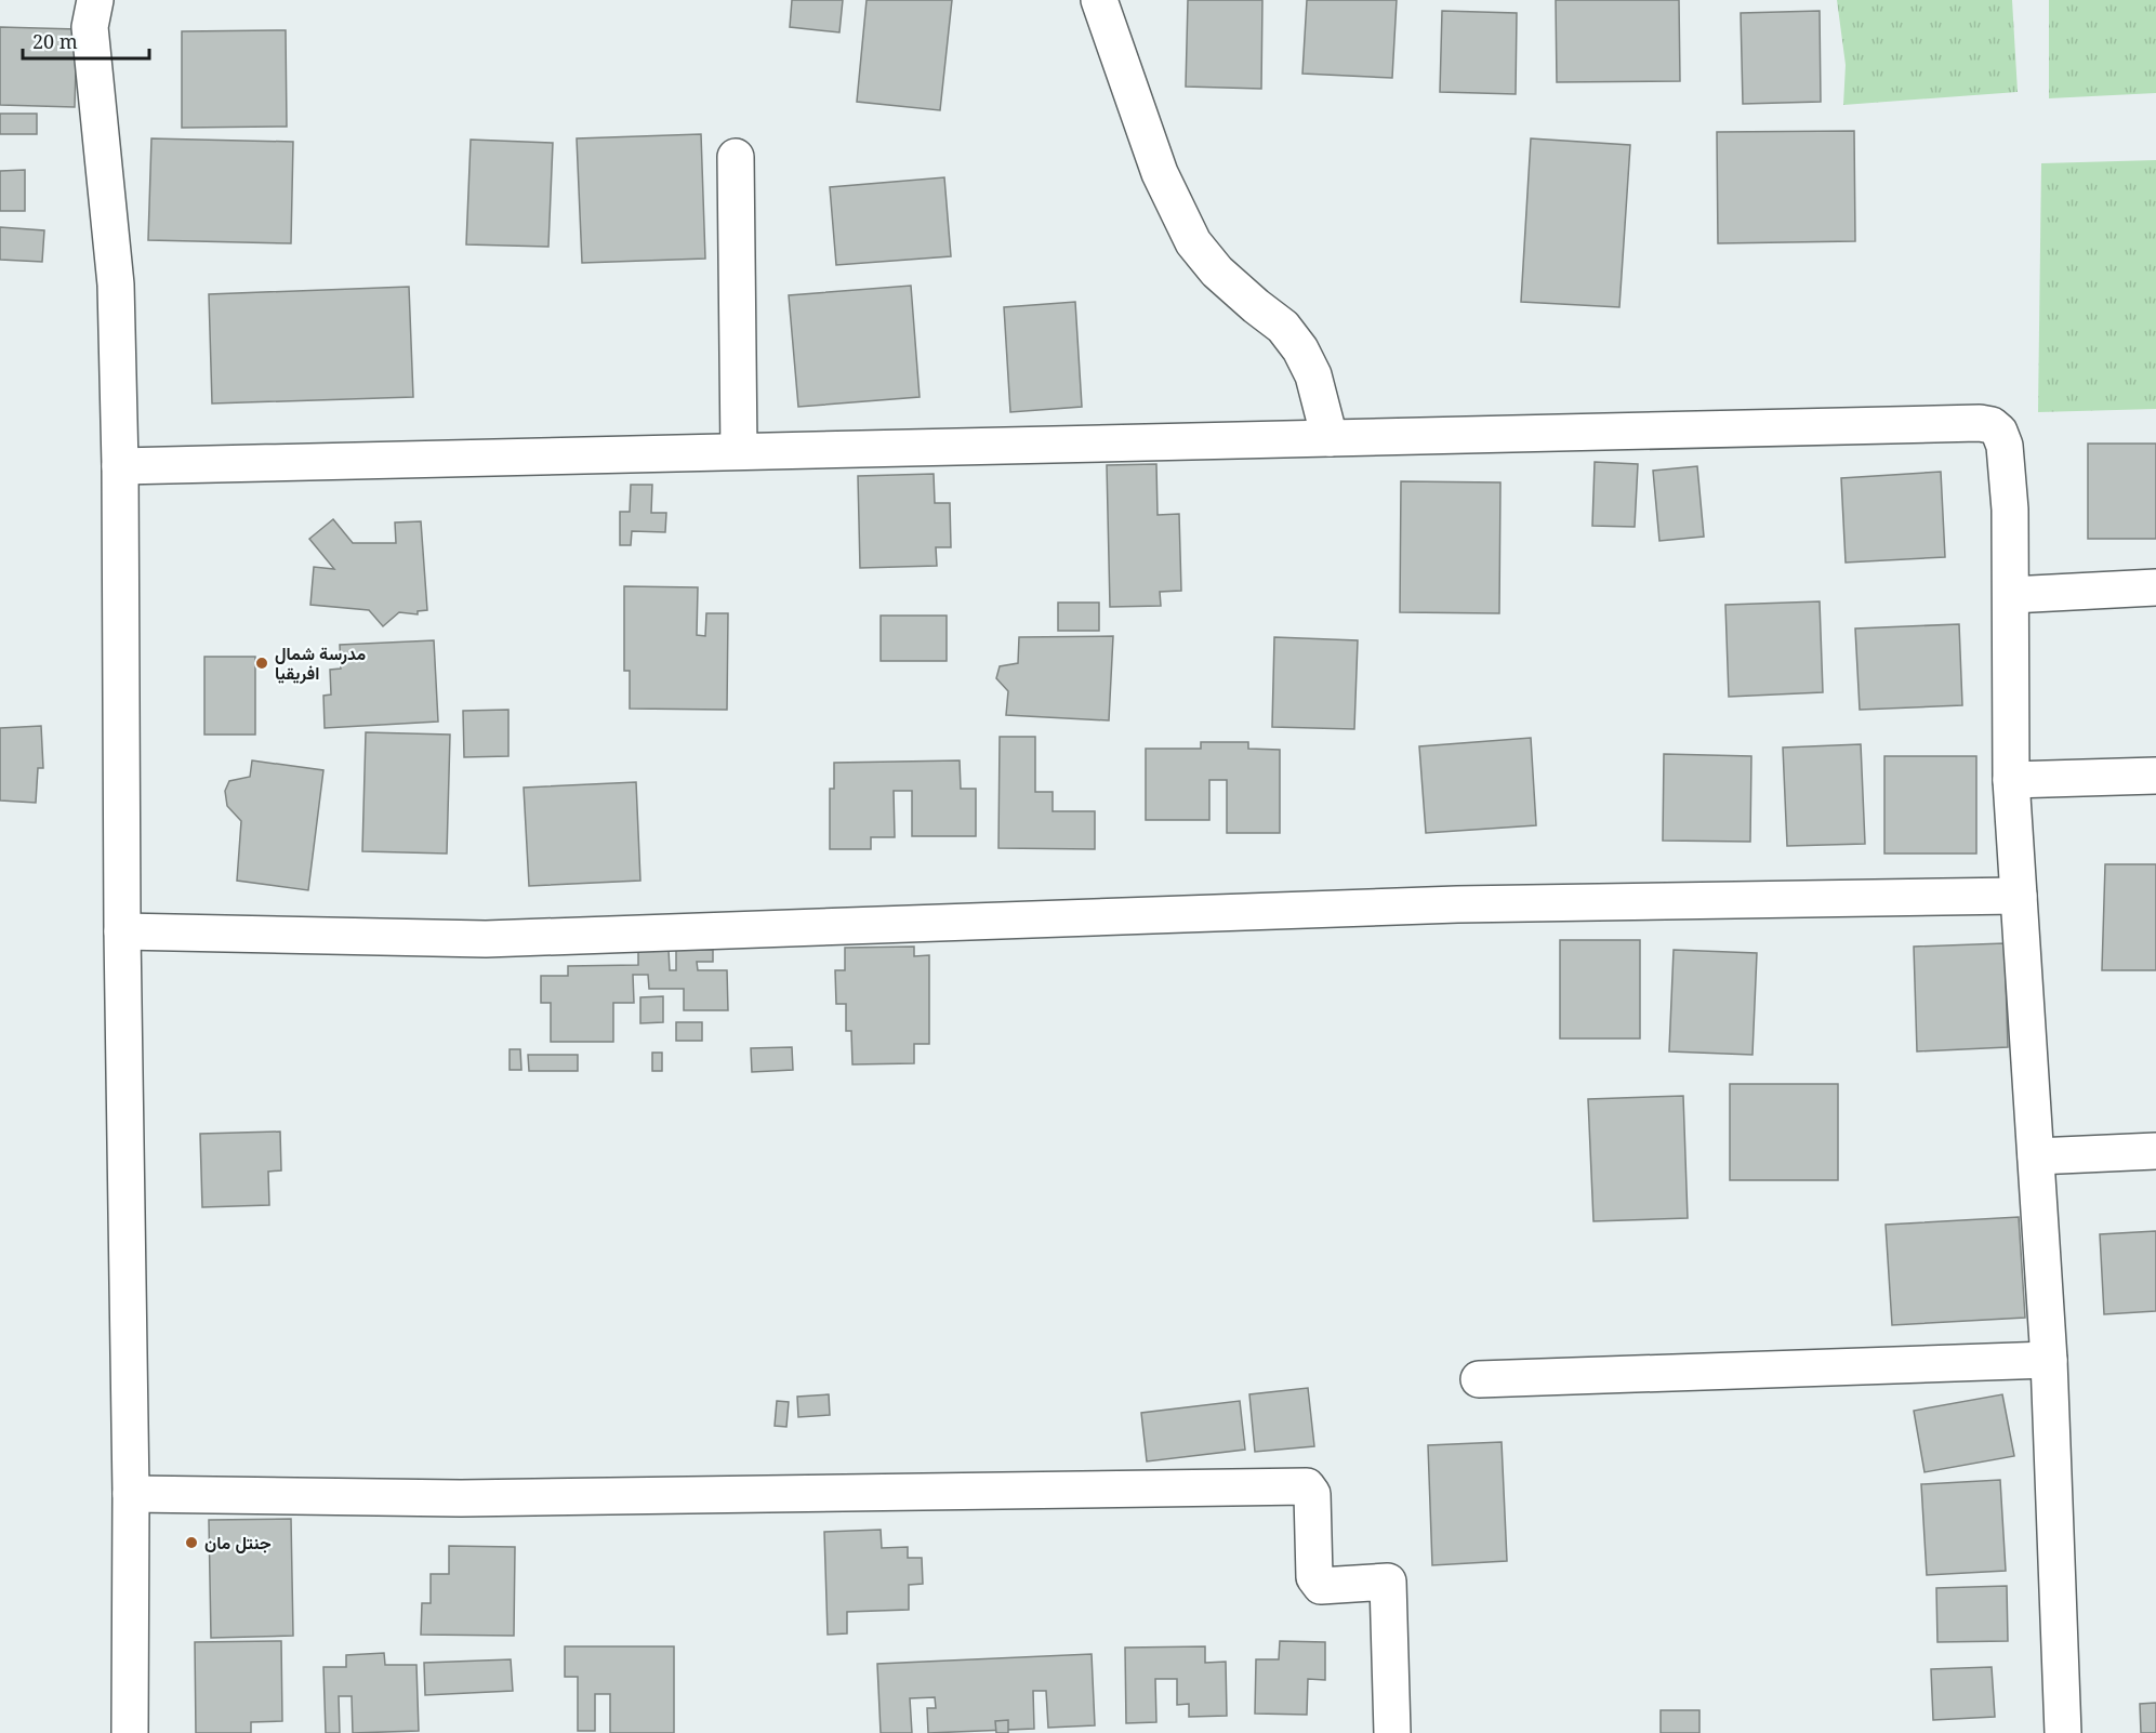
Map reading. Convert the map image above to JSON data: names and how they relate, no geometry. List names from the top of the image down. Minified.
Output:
{"places":["مدرسة شمال افريقيا","جنتل مان"],"scale_bar":"20 m"}
